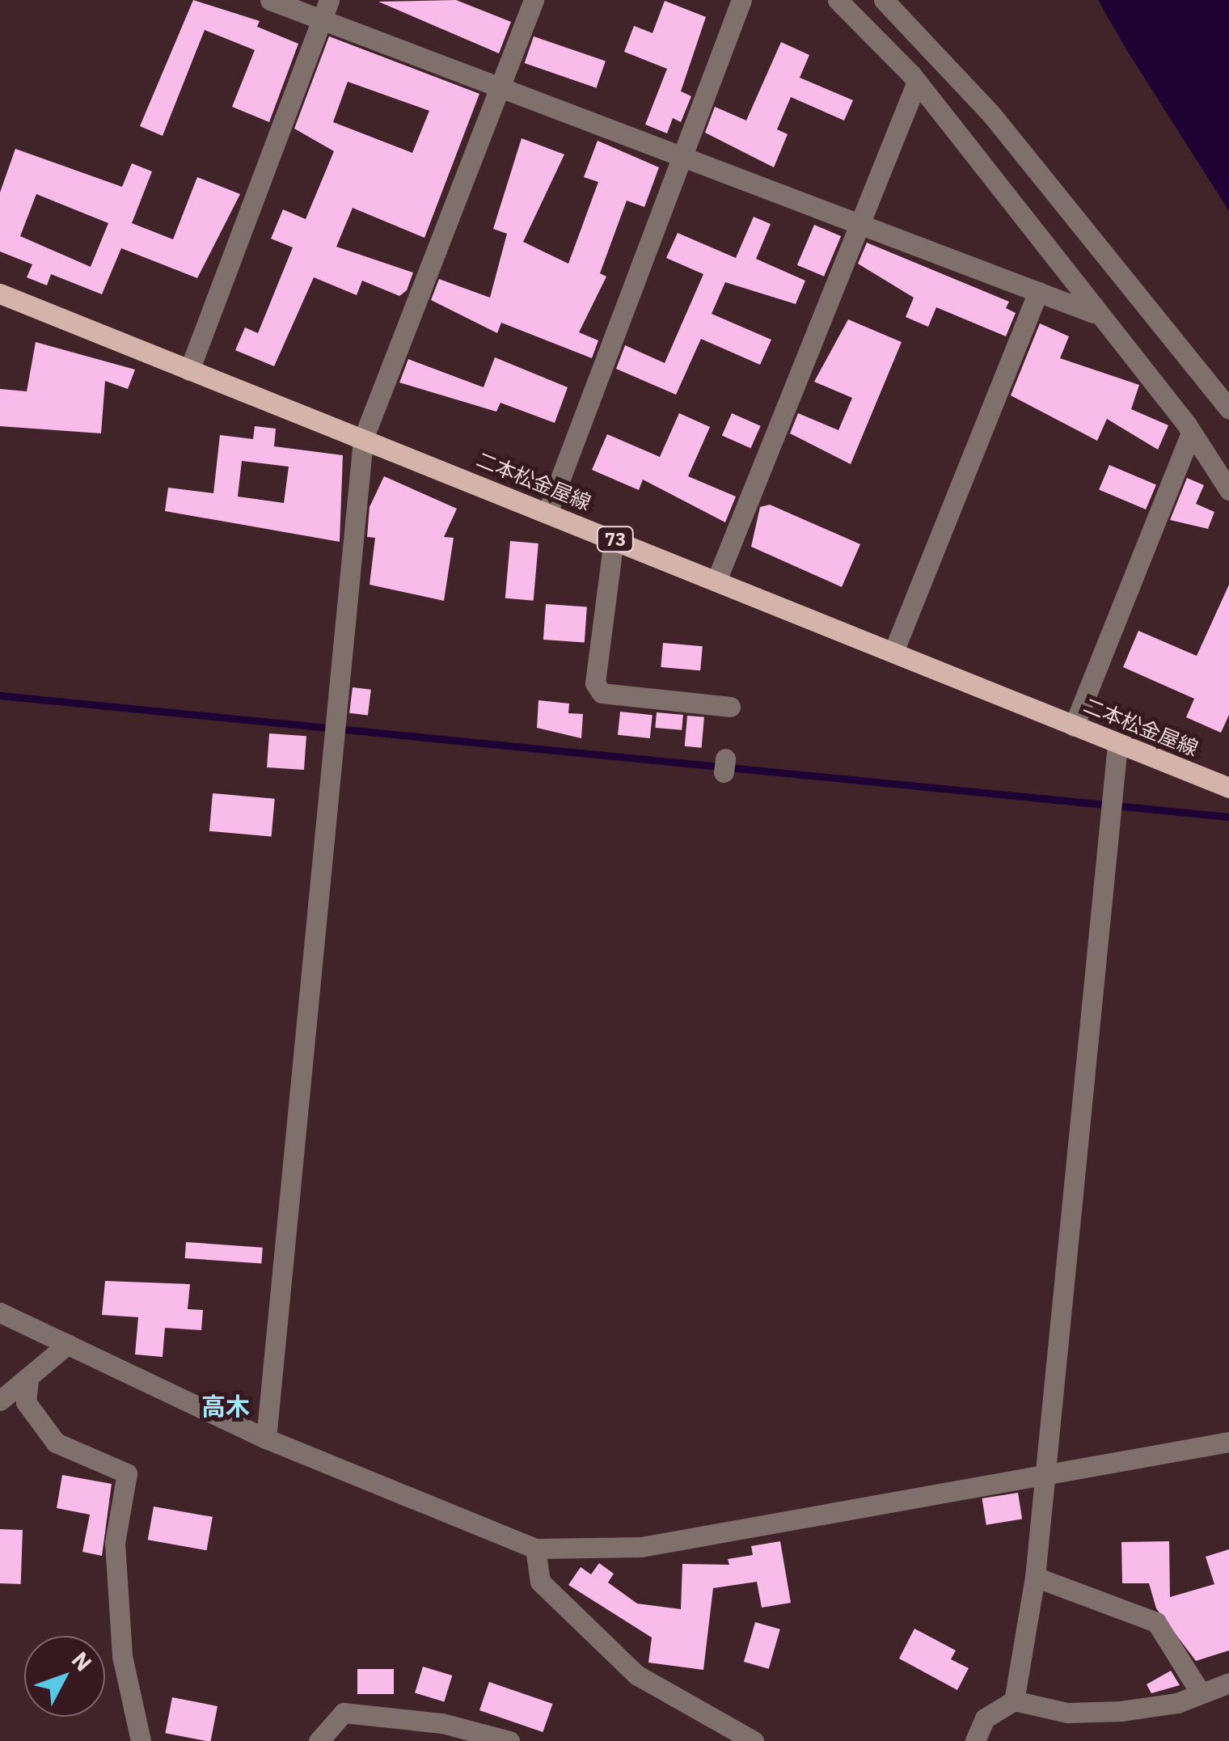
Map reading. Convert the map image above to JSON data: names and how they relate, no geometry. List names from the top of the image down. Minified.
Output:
{"streets":{"main road":["二本松金屋線","73"]},"districts":["高木"],"north":"top right"}
